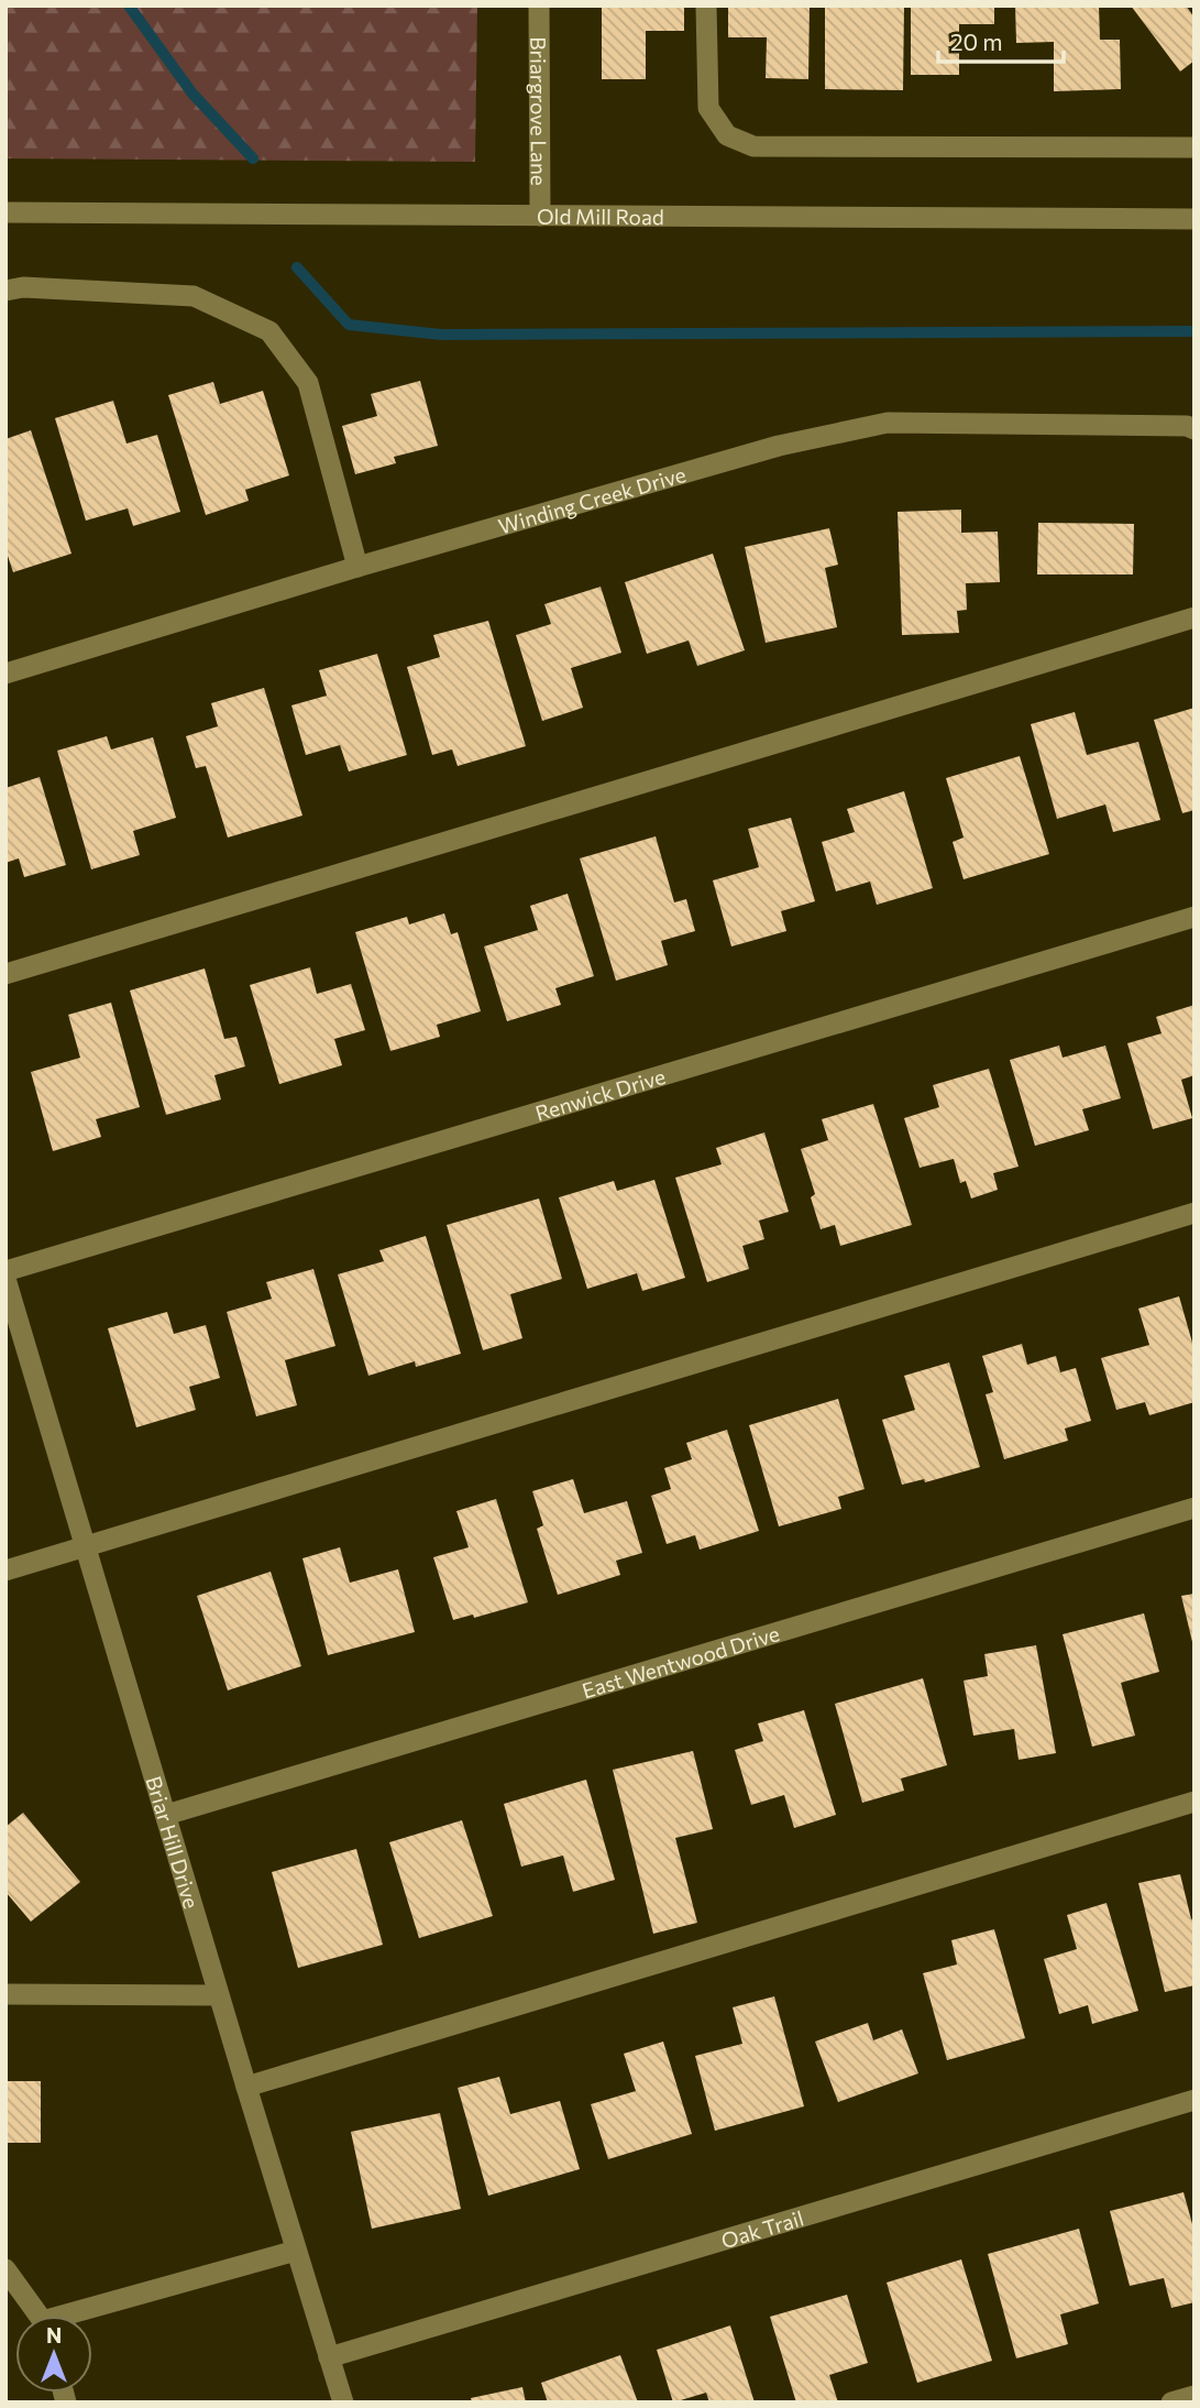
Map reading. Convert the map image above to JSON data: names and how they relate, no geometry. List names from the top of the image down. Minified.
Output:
{"streets":{"street":["Briargrove Lane","Old Mill Road","Winding Creek Drive","Renwick Drive","East Wentwood Drive","Briar Hill Drive","Oak Trail"]},"crossings":[["Briargrove Lane","Old Mill Road"],["East Wentwood Drive","Briar Hill Drive"],["Briar Hill Drive","Oak Trail"]],"scale_bar":"20 m","north":"top"}
